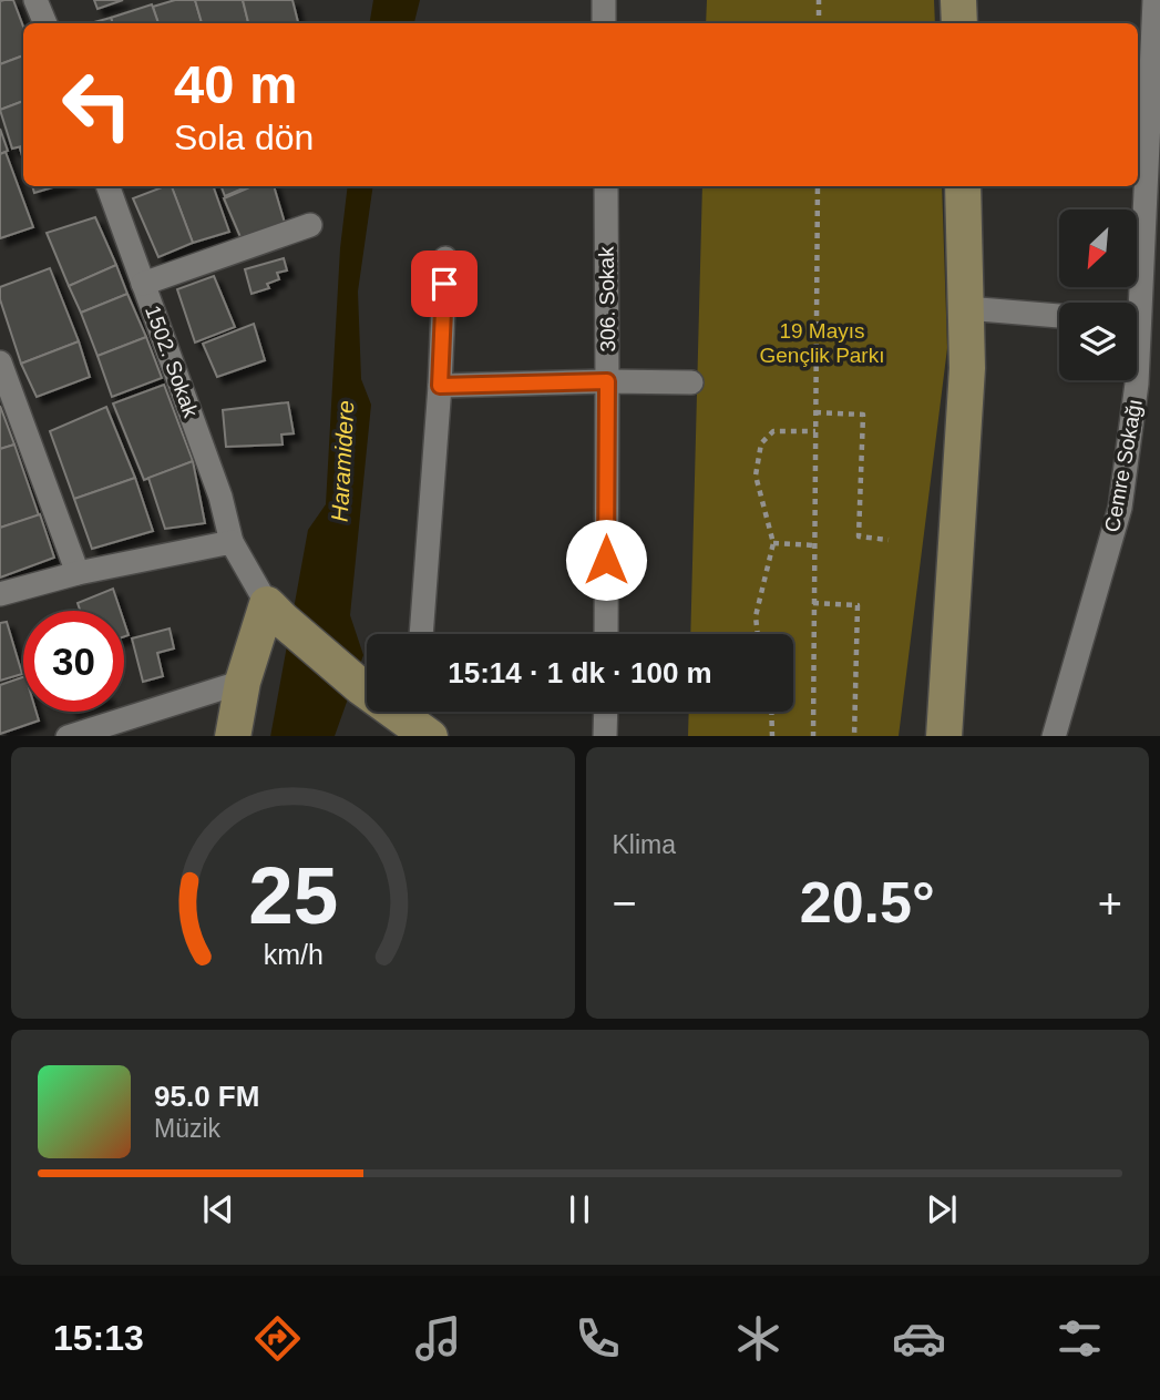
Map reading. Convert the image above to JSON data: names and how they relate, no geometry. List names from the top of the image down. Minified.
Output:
{"streets":{"street":["306. Sokak","1502. Sokak","Cemre Sokağı"]},"water":["Haramidere"],"parks":["19 Mayıs Gençlik Parkı"],"north":"bottom left","page":{"turn":["40 m","Sola dön"],"limit":"30","trip":"15:14 · 1 dk · 100 m","tile":"Klima","heat":["−","20.5°","+"],"song":["95.0 FM","Müzik"],"tabs":"15:13","gauge":["25","km/h"]}}
